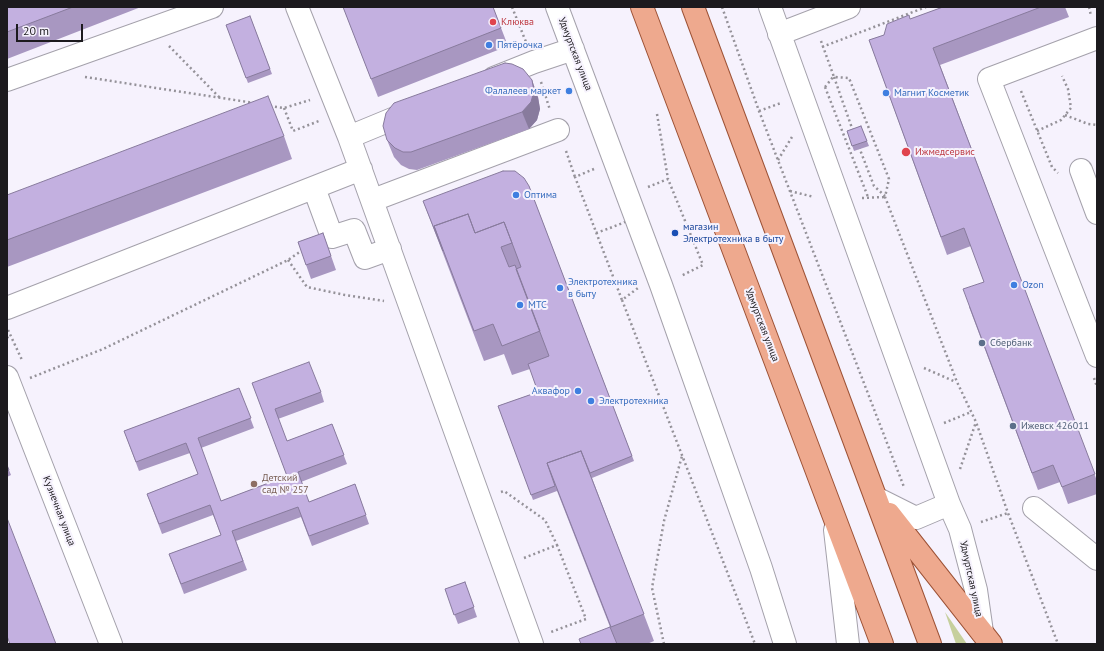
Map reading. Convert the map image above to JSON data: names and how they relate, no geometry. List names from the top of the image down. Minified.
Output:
{"streets":{"main road":["Удмуртская улица"],"street":["Кузнечная улица"]},"places":["Клюква","Пятёрочка","Фалалеев маркет","Магнит Косметик","Ижмедсервис","Оптима","магазин Электротехника в быту","Ozon","Электротехника в быту","МТС","Сбербанк","Аквафор","Электротехника","Ижевск 426011","Детский сад № 257"],"scale_bar":"20 m"}
